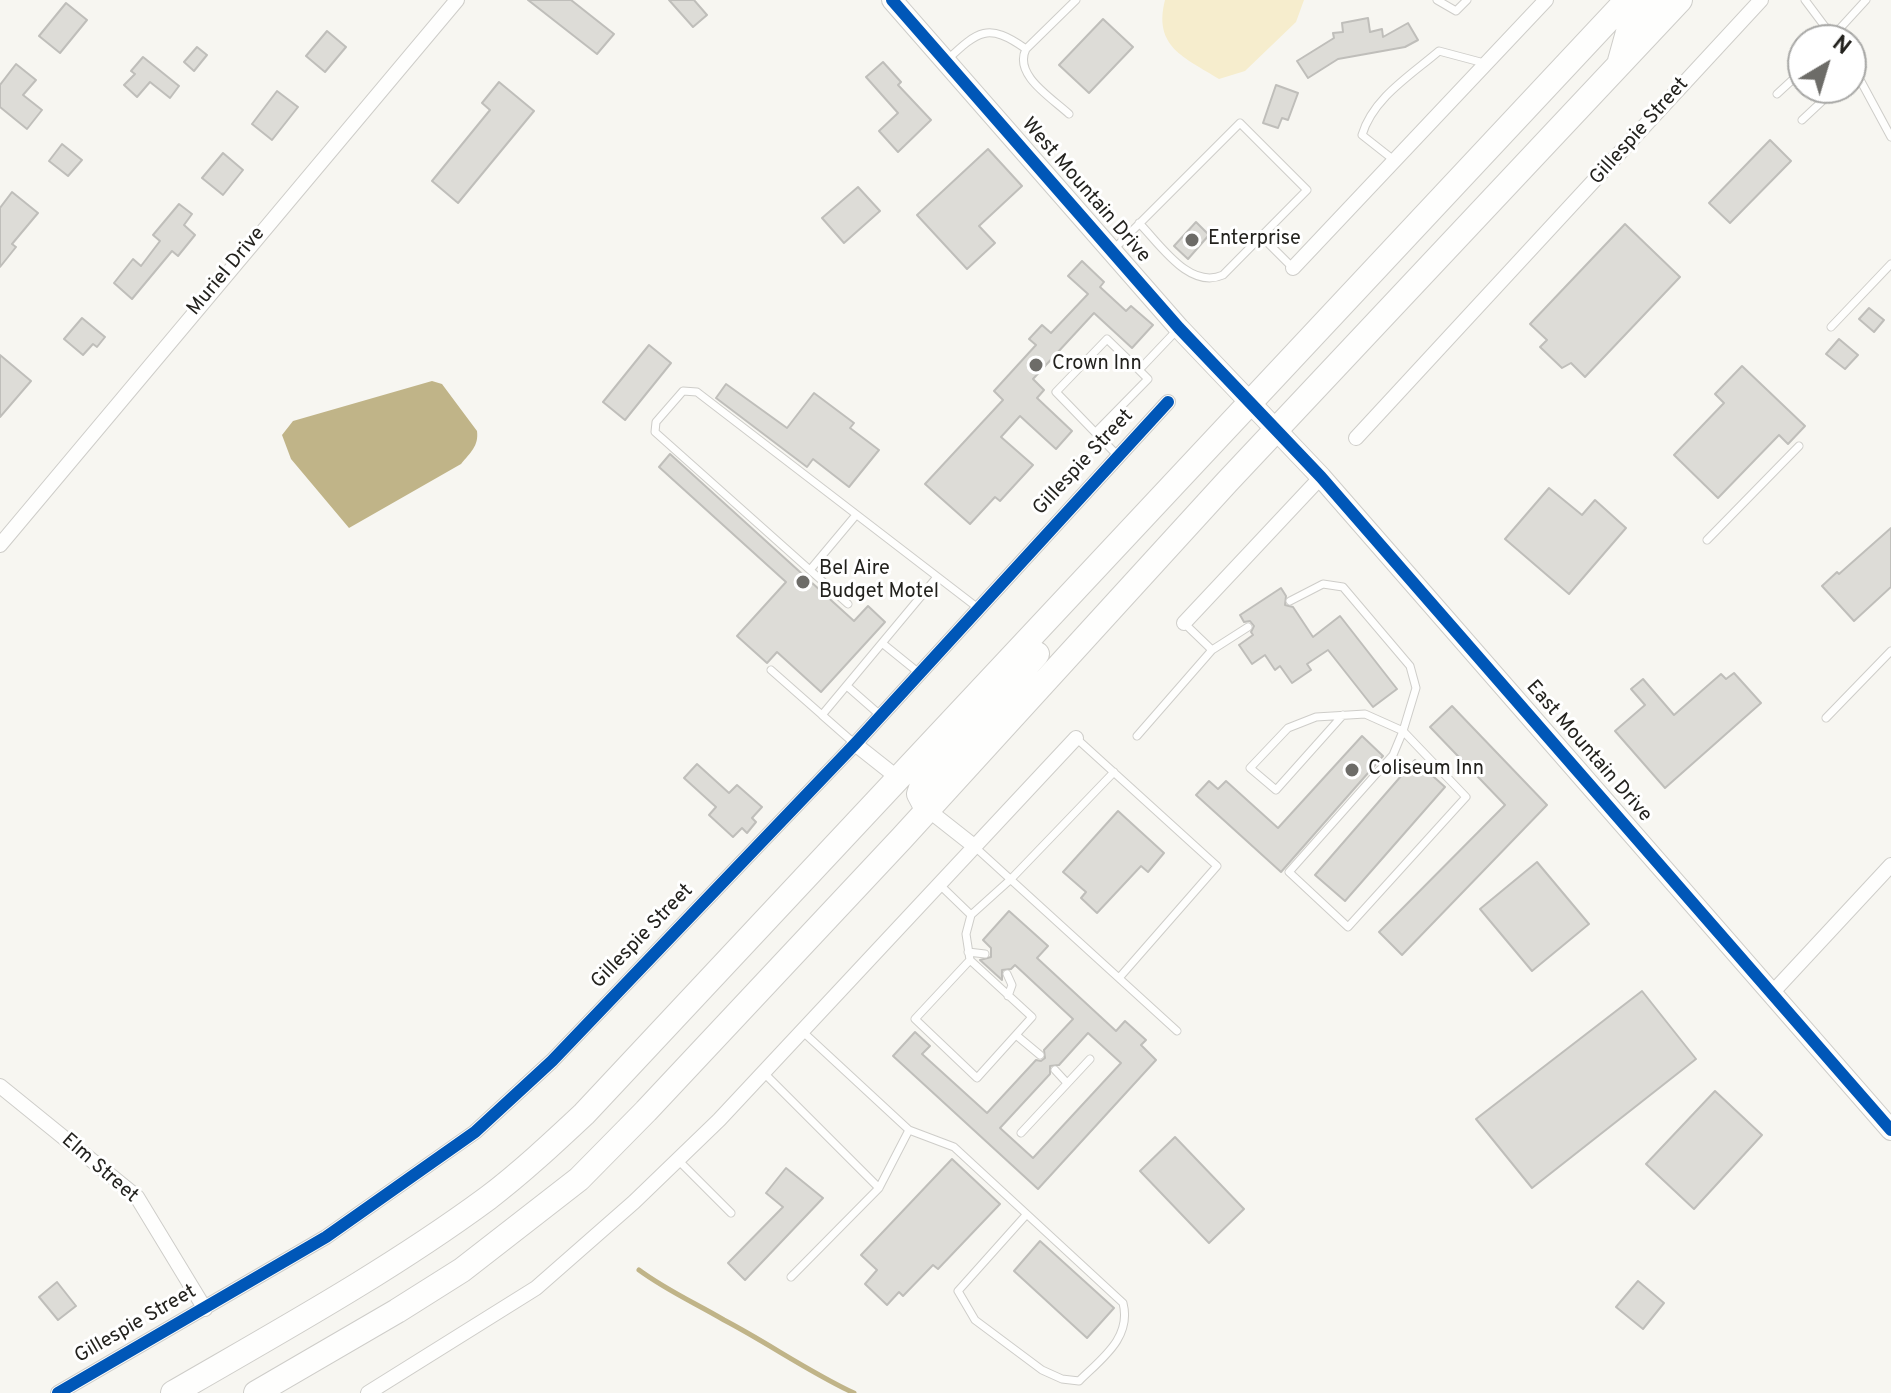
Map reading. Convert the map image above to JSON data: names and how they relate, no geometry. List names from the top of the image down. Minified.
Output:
{"streets":{"street":["Gillespie Street","West Mountain Drive","Muriel Drive","East Mountain Drive","Elm Street"]},"crossings":[["Gillespie Street","Elm Street"],["West Mountain Drive","East Mountain Drive"]],"places":["Enterprise","Crown Inn","Bel Aire Budget Motel","Coliseum Inn"],"north":"top right"}
